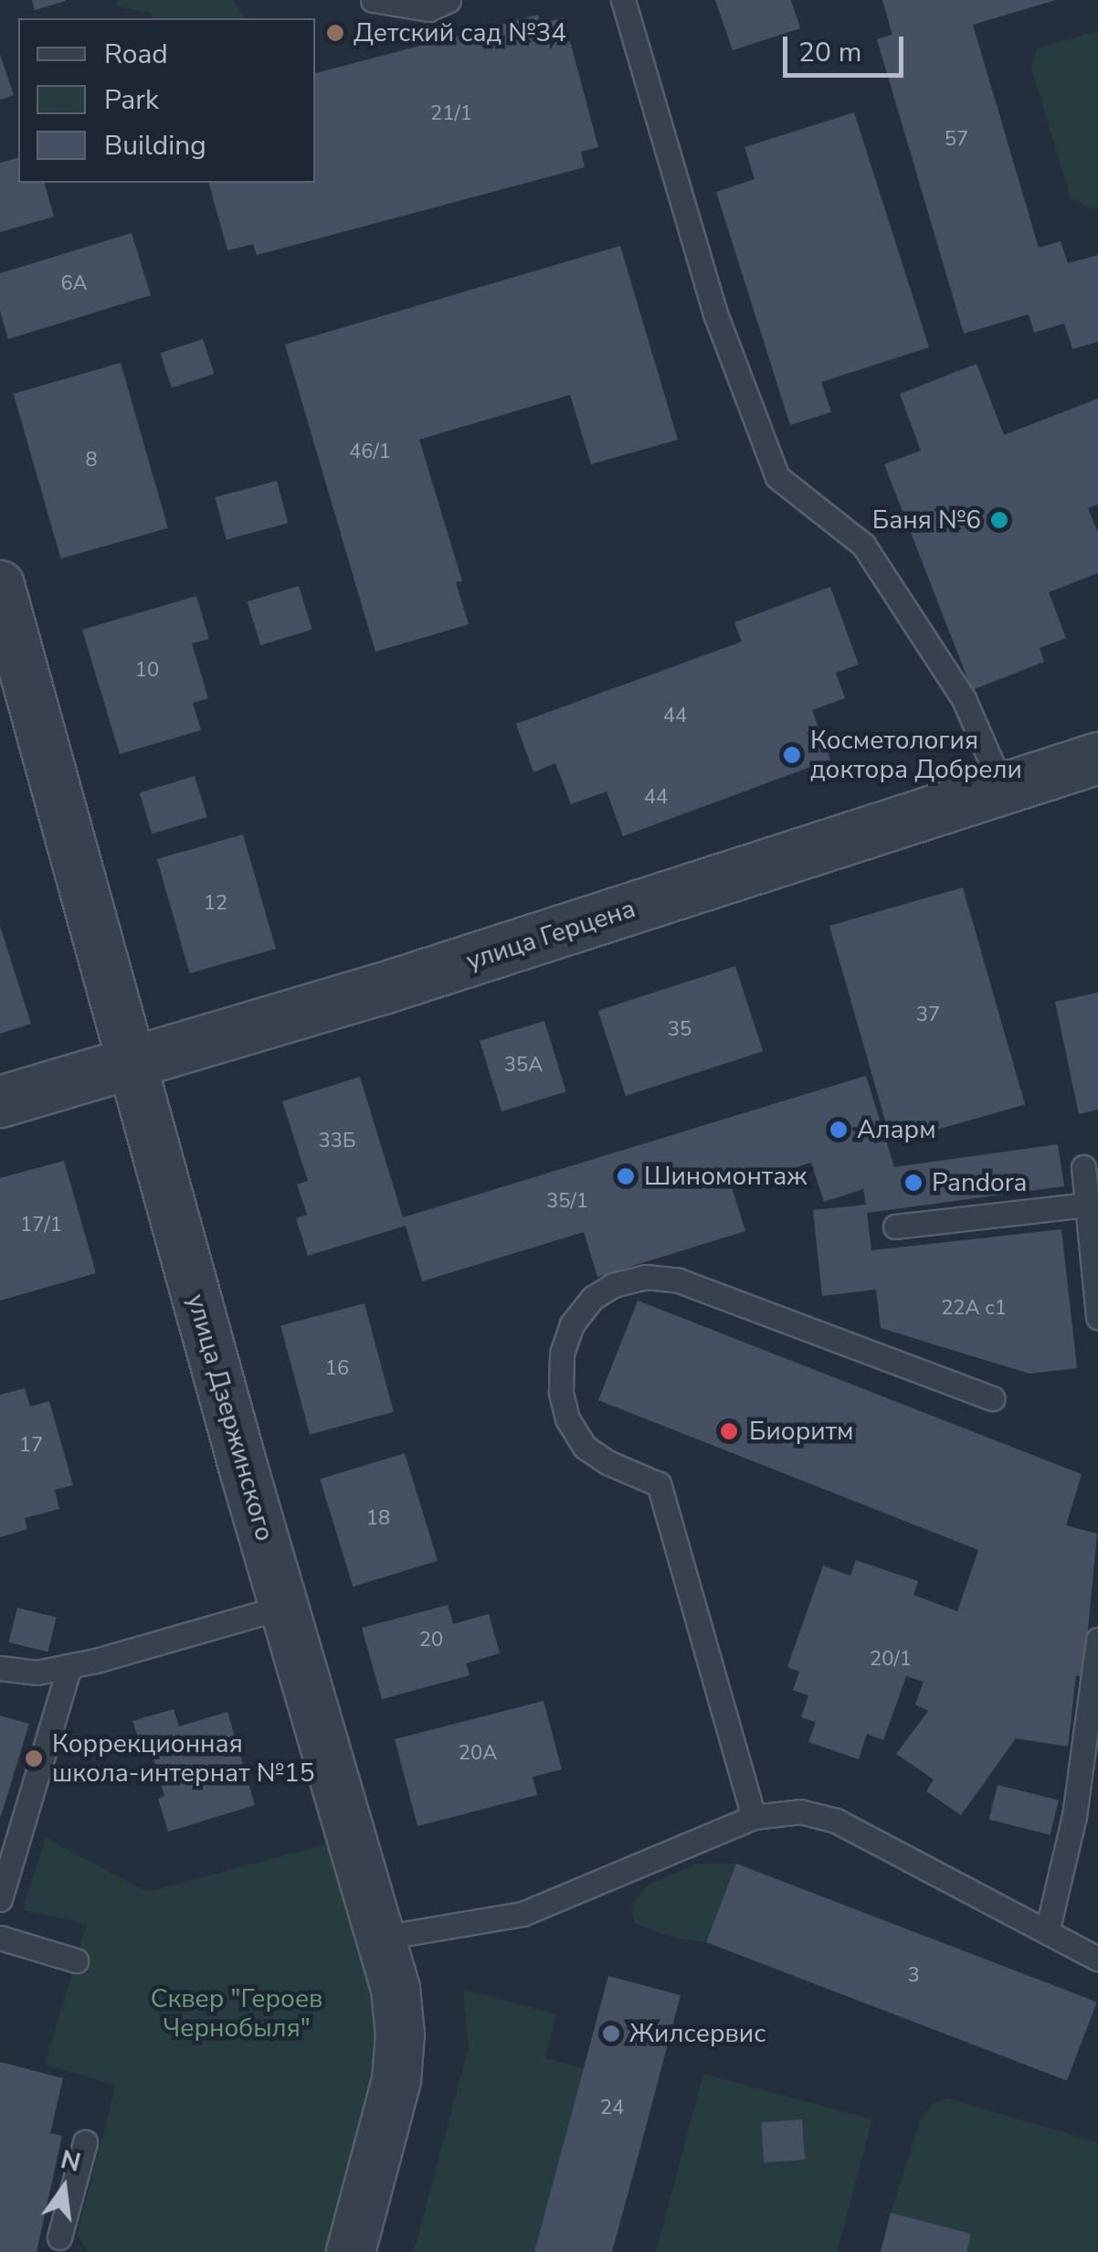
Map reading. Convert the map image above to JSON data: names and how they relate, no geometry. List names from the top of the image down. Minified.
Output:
{"streets":{"street":["улица Герцена","улица Дзержинского"]},"crossings":[["улица Герцена","улица Дзержинского"]],"parks":["Сквер \"Героев Чернобыля\""],"places":["Детский сад №34","Баня №6","Косметология доктора Добрели","Аларм","Шиномонтаж","Pandora","Биоритм","Коррекционная школа-интернат №15","Жилсервис"],"house_numbers":["21/1","57","6А","46/1","8","10","44","44","12","37","35","35А","33Б","35/1","17/1","22А с1","16","17","18","20","20/1","20А","3","24"],"legend":["Road","Park","Building"],"scale_bar":"20 m","north":"top"}
